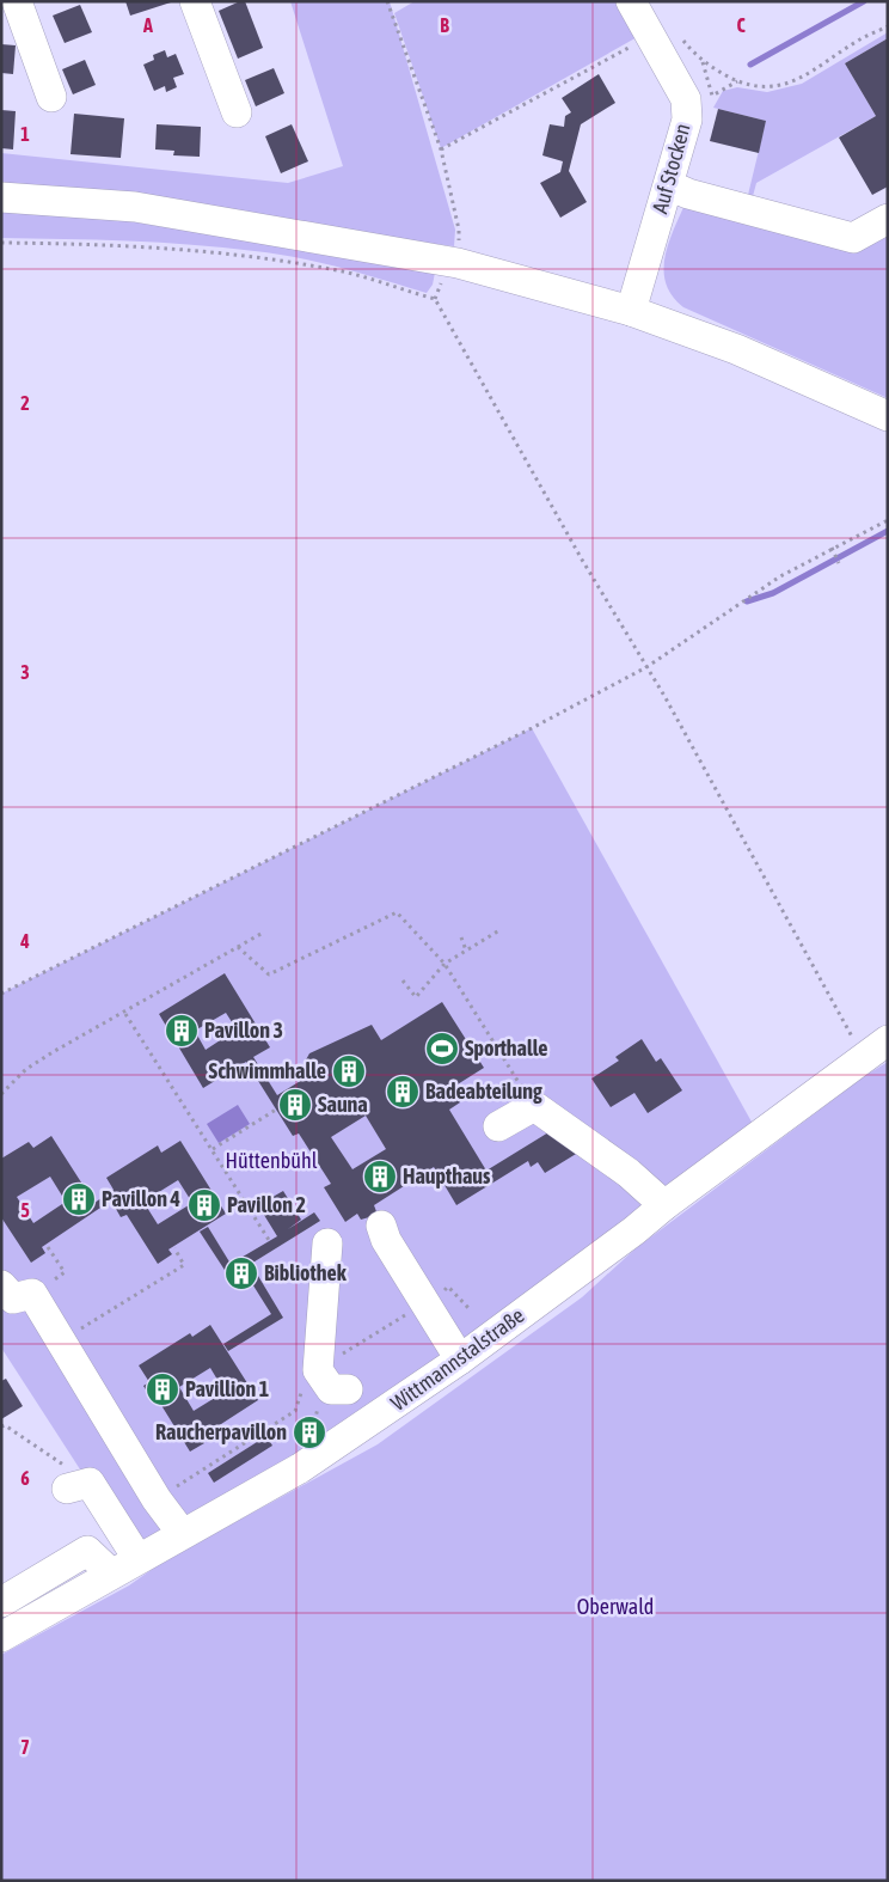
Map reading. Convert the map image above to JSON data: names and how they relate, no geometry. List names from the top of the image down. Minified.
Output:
{"streets":{"street":["Auf Stocken","Wittmannstalstraße"]},"parks":["Hüttenbühl","Oberwald"],"places":{"building":["Pavillon 3","Schwimmhalle","Badeabteilung","Sauna","Haupthaus","Pavillon 4","Pavillon 2","Bibliothek","Pavillion 1","Raucherpavillon"],"sports":["Sporthalle"]},"grid":{"columns":["A","B","C"],"rows":["1","2","3","4","5","6","7"]}}
